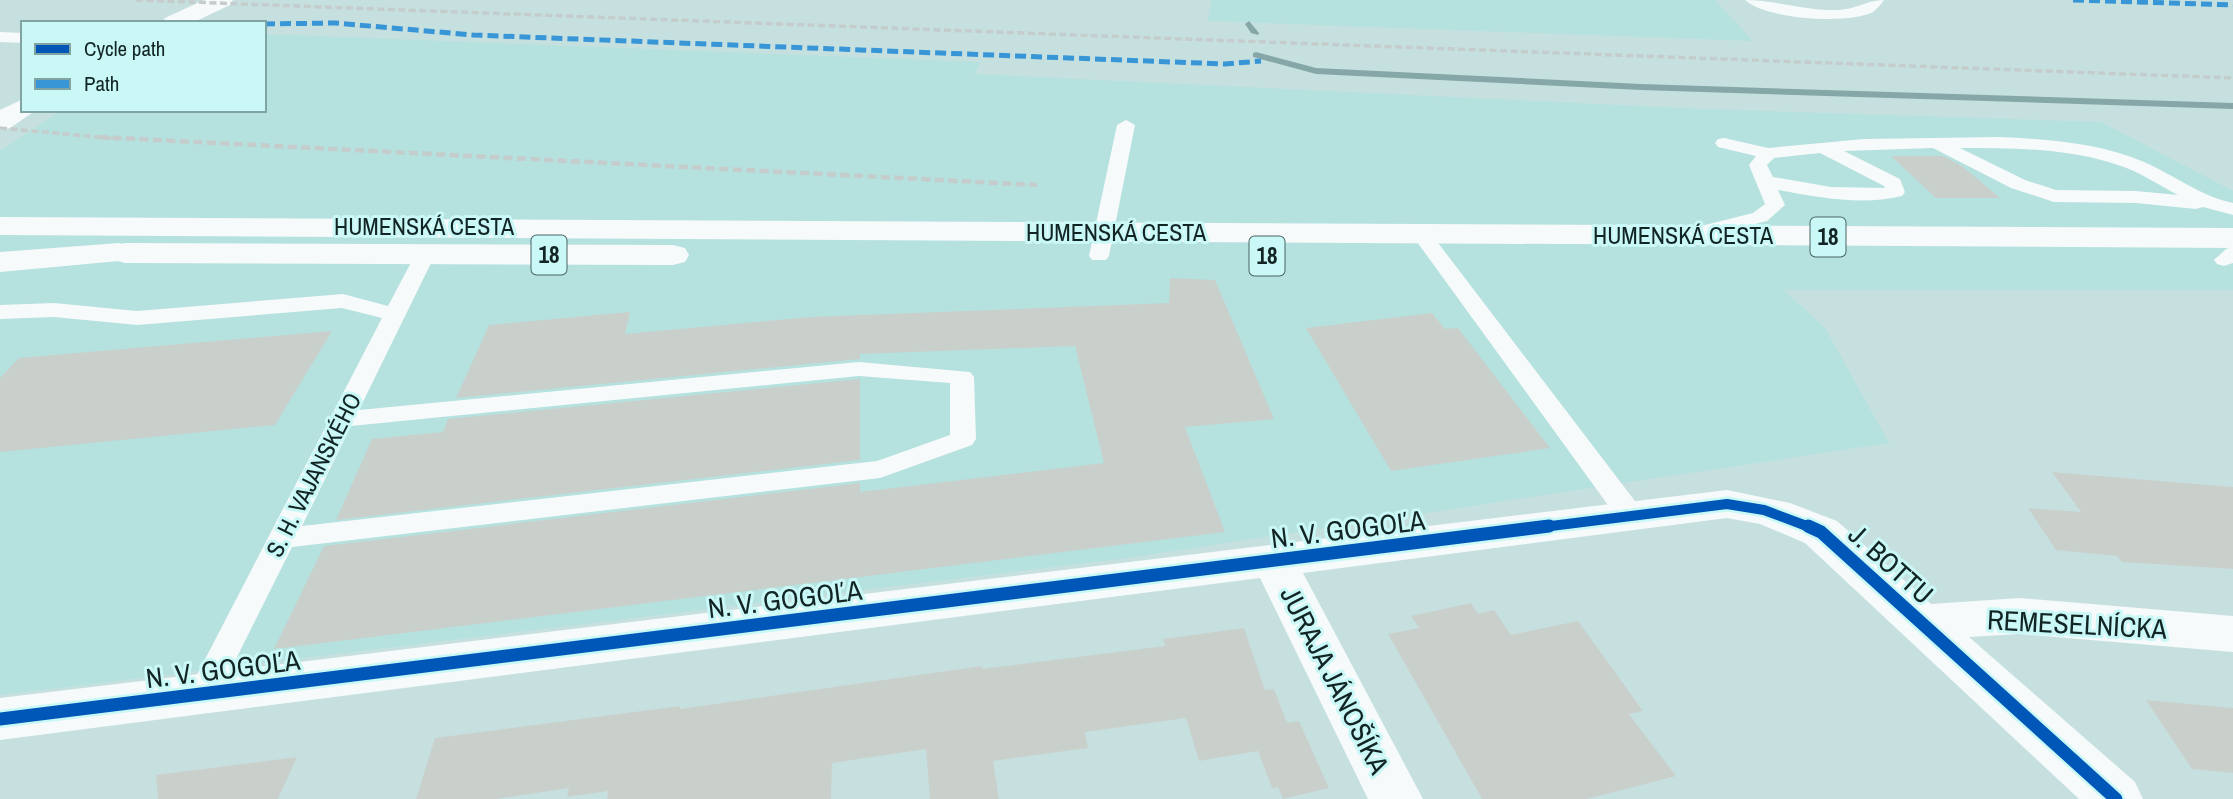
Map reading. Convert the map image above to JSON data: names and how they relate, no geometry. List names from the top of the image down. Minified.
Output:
{"streets":{"main road":["HUMENSKÁ CESTA","18","N. V. GOGOĽA","J. BOTTU","REMESELNÍCKA","JURAJA JÁNOŠÍKA"],"lane":["S. H. VAJANSKÉHO"]},"crossings":[["HUMENSKÁ CESTA","S. H. VAJANSKÉHO"],["S. H. VAJANSKÉHO","N. V. GOGOĽA"],["N. V. GOGOĽA","J. BOTTU"],["N. V. GOGOĽA","JURAJA JÁNOŠÍKA"],["J. BOTTU","REMESELNÍCKA"]],"legend":["Cycle path","Path"]}
